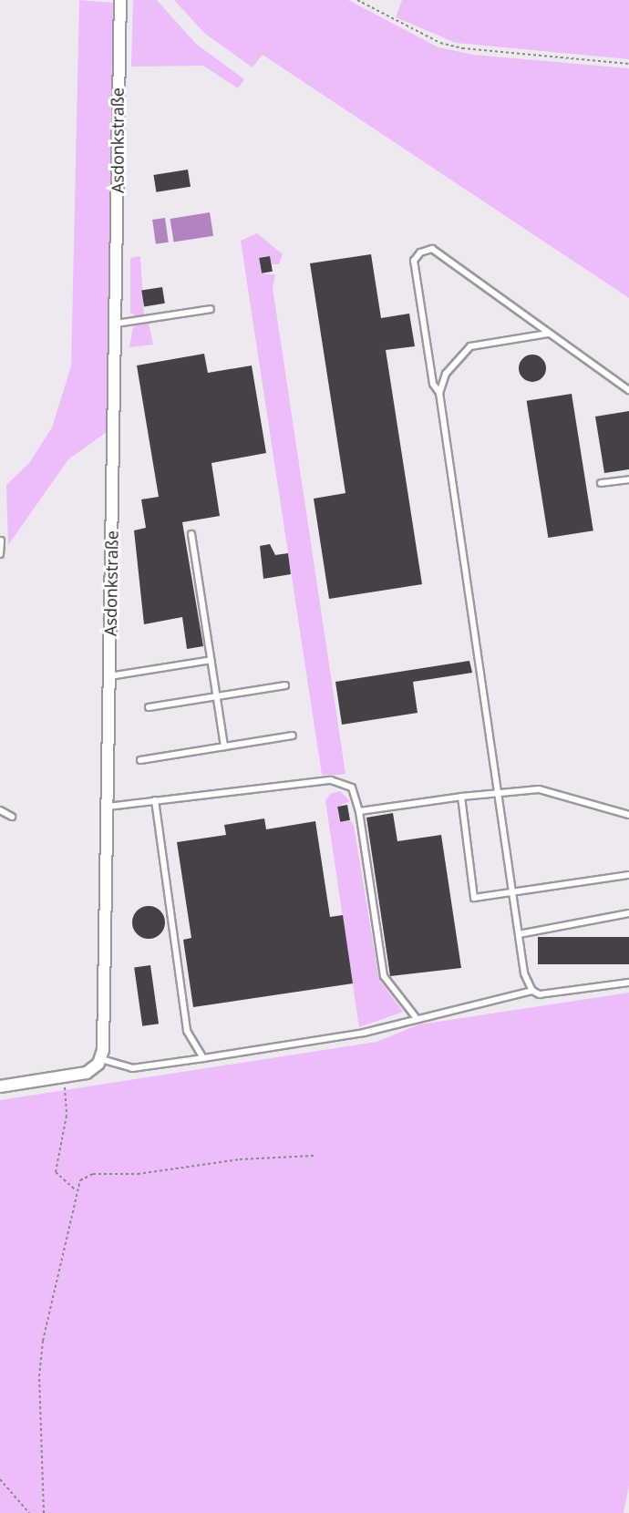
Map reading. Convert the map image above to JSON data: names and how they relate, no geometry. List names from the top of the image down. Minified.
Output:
{"streets":{"street":["Asdonkstraße"]}}
